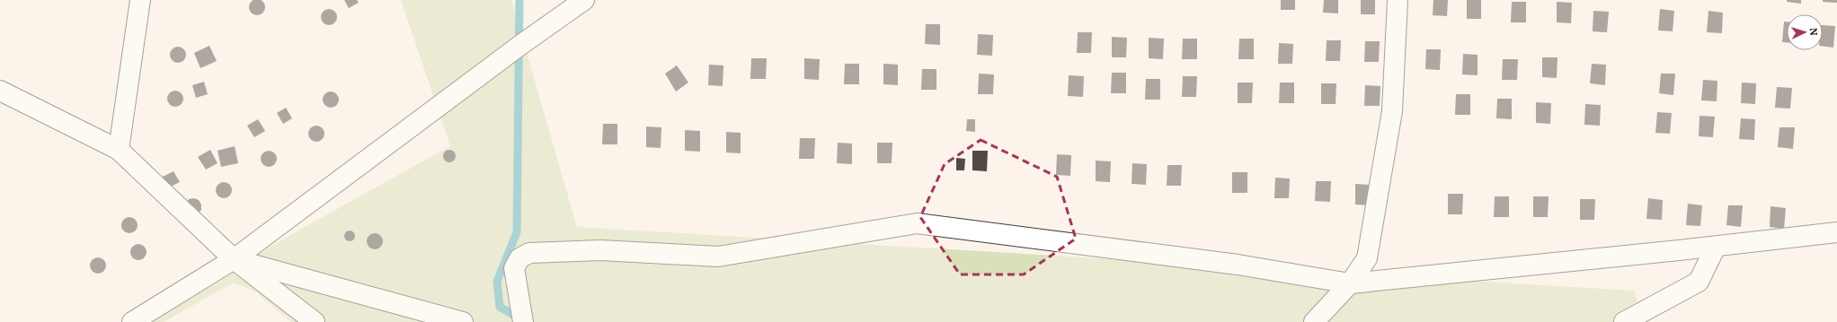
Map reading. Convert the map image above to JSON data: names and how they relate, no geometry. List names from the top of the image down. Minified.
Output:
{"north":"right"}
